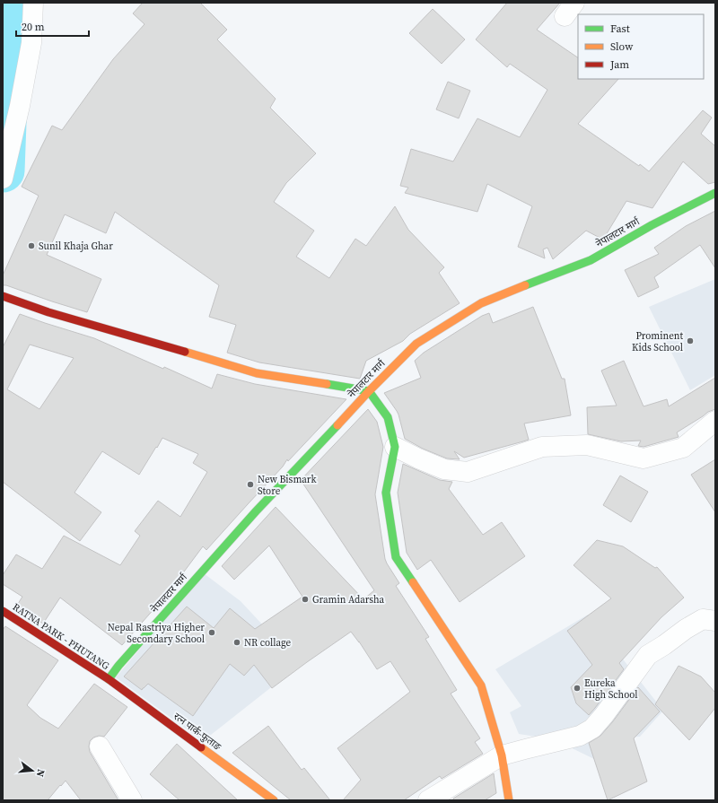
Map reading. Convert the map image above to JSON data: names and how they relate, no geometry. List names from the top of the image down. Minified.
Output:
{"streets":{"street":["नेपालटार मार्ग","RATNA PARK - PHUTANG","रत्न पार्क-फुताङ"]},"crossings":[["नेपालटार मार्ग","RATNA PARK - PHUTANG"],["नेपालटार मार्ग","रत्न पार्क-फुताङ"],["RATNA PARK - PHUTANG","रत्न पार्क-फुताङ"]],"places":["Sunil Khaja Ghar","Prominent Kids School","New Bismark Store","Gramin Adarsha","Nepal Rastriya Higher Secondary School","NR collage","Eureka High School"],"legend":["Fast","Slow","Jam"],"scale_bar":"20 m","north":"right"}
